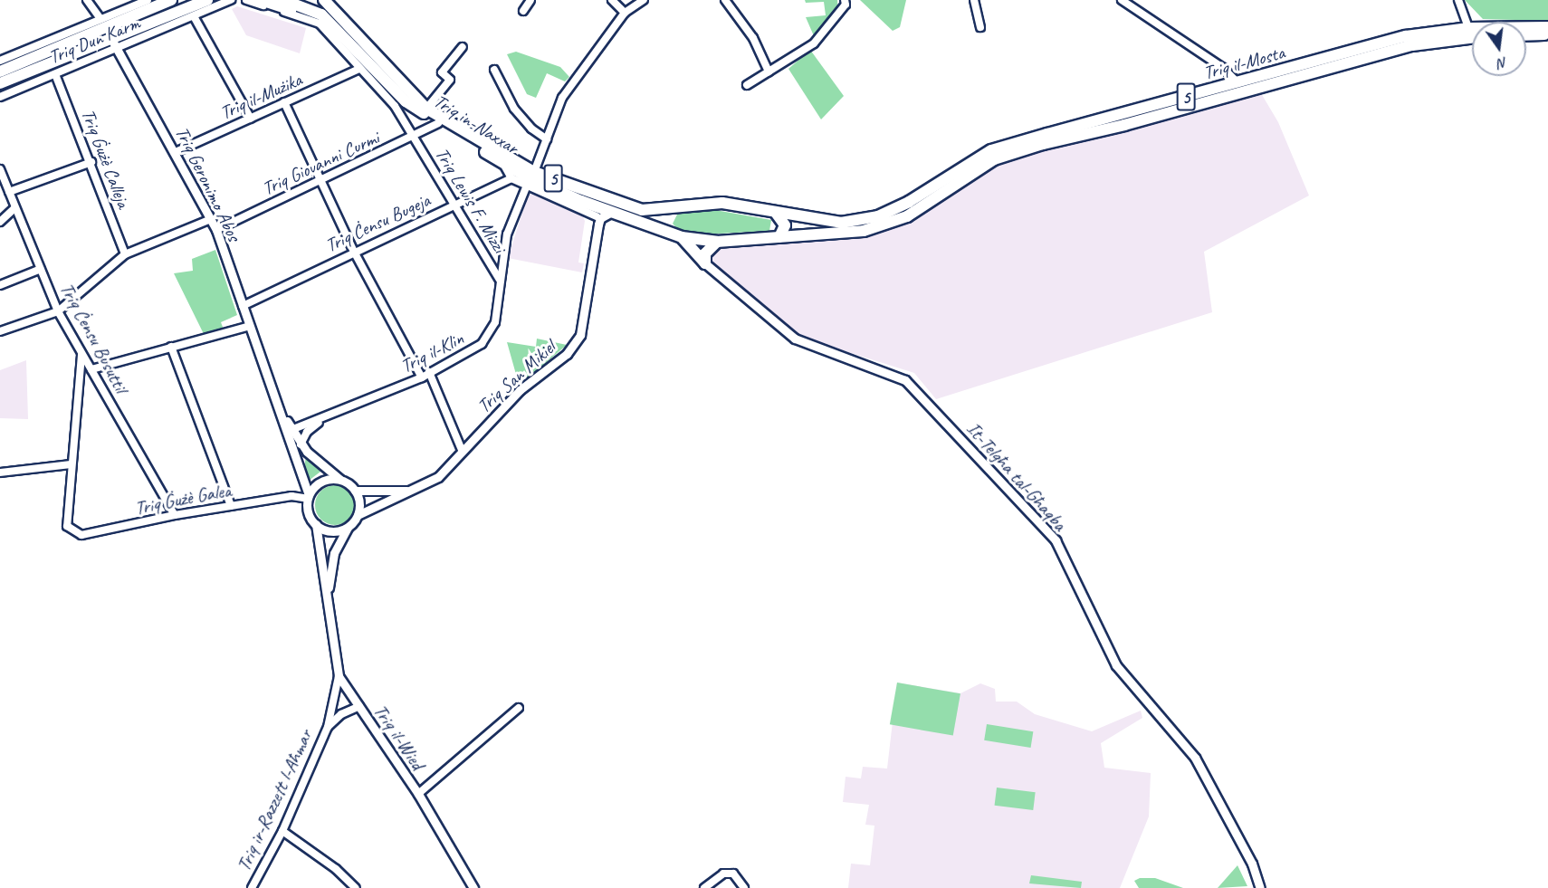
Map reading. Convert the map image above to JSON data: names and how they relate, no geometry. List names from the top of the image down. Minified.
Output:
{"streets":{"highway":["Triq Dun Karm","Triq il-Mosta","5","Triq in-Naxxar"],"street":["Triq il-Mużika","Triq Ġużè Calleja","Triq Giovanni Curmi","Triq Geronimo Abos","Triq Lewis F. Mizzi","Triq Ċensu Bugeja","Triq Ċensu Busuttil","Triq il-Klin","Triq San Mikiel","It-Telgħa tal-Għaqba","Triq Ġużè Galea","Triq il-Wied","Triq ir-Razzett l-Aħmar"]},"crossings":[["Triq Dun Karm","Triq Ġużè Calleja"],["Triq Dun Karm","Triq Geronimo Abos"],["Triq il-Mosta","Triq in-Naxxar"],["Triq il-Mużika","Triq Geronimo Abos"],["Triq in-Naxxar","Triq Giovanni Curmi"],["Triq in-Naxxar","Triq Ċensu Bugeja"],["Triq in-Naxxar","Triq il-Klin"],["Triq in-Naxxar","Triq San Mikiel"],["Triq Giovanni Curmi","Triq Geronimo Abos"],["Triq Giovanni Curmi","Triq Lewis F. Mizzi"],["Triq Geronimo Abos","Triq Ċensu Bugeja"],["Triq Geronimo Abos","Triq il-Klin"],["Triq Geronimo Abos","Triq San Mikiel"],["Triq Geronimo Abos","Triq Ġużè Galea"],["Triq Geronimo Abos","Triq il-Wied"],["Triq Lewis F. Mizzi","Triq Ċensu Bugeja"],["Triq Lewis F. Mizzi","Triq il-Klin"],["Triq Ċensu Busuttil","Triq Ġużè Galea"],["Triq San Mikiel","Triq Ġużè Galea"],["Triq San Mikiel","Triq il-Wied"],["Triq Ġużè Galea","Triq il-Wied"],["Triq il-Wied","Triq ir-Razzett l-Aħmar"]],"north":"bottom"}
